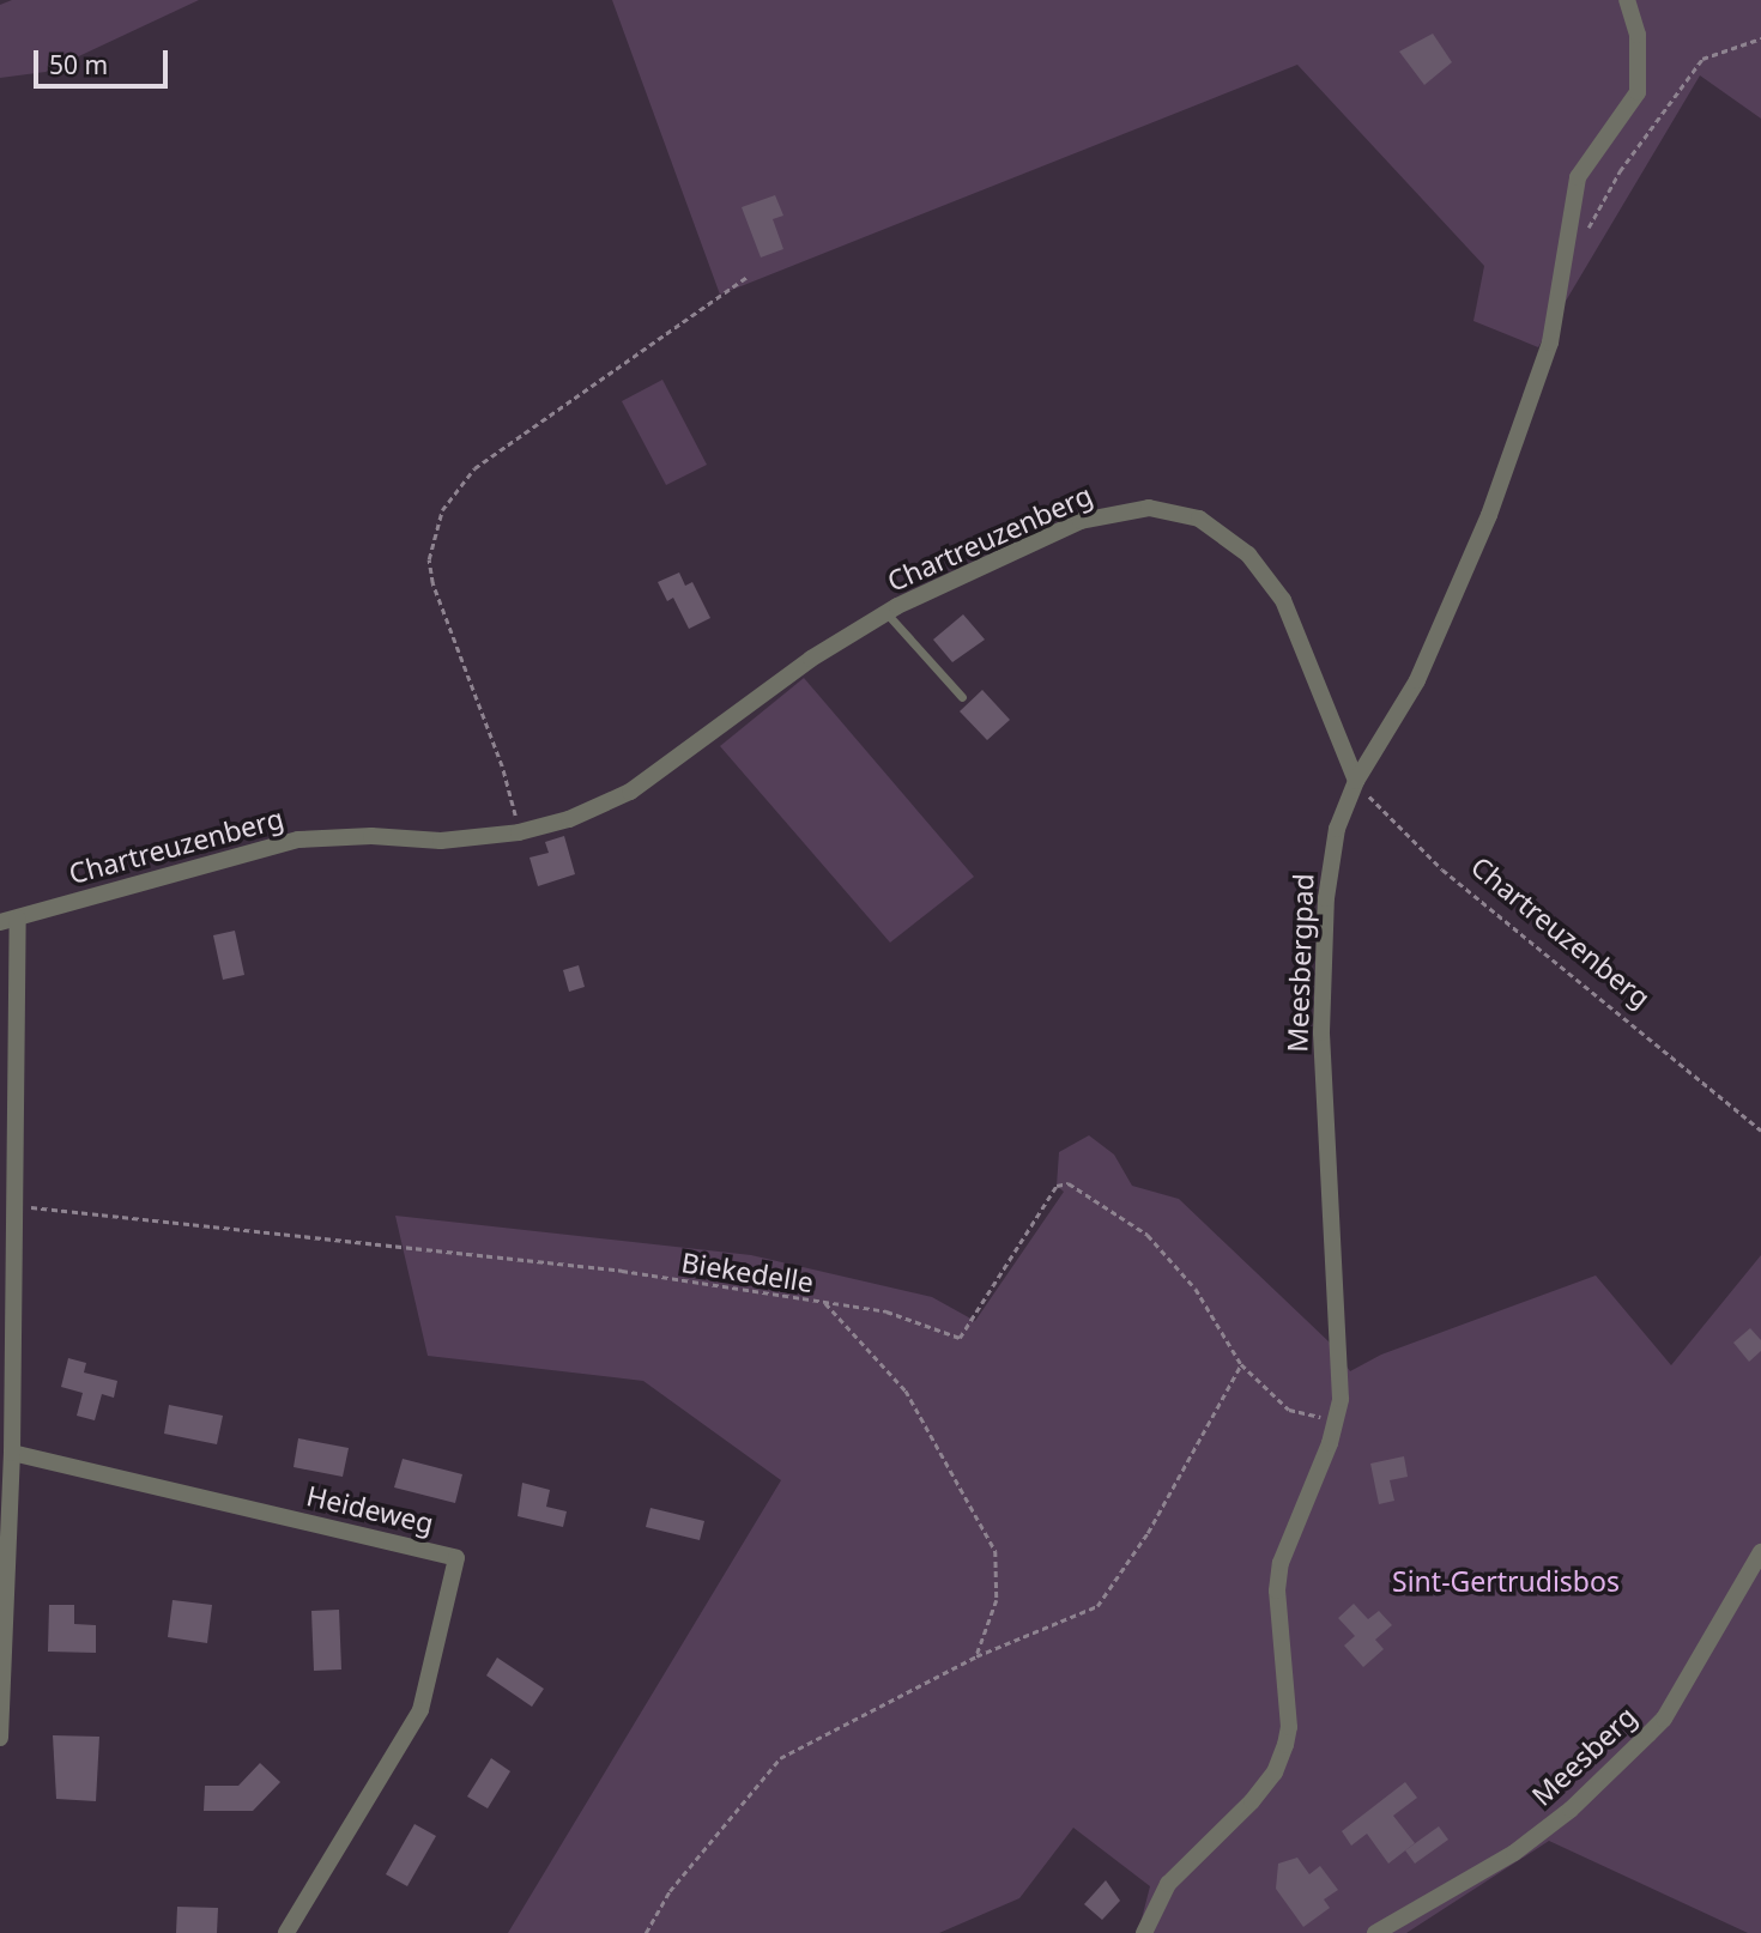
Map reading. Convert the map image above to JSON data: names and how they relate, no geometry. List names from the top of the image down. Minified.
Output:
{"streets":{"street":["Chartreuzenberg","Meesbergpad","Heideweg","Meesberg"],"path":["Biekedelle"]},"crossings":[["Chartreuzenberg","Meesbergpad"]],"parks":["Sint-Gertrudisbos"],"scale_bar":"50 m"}
